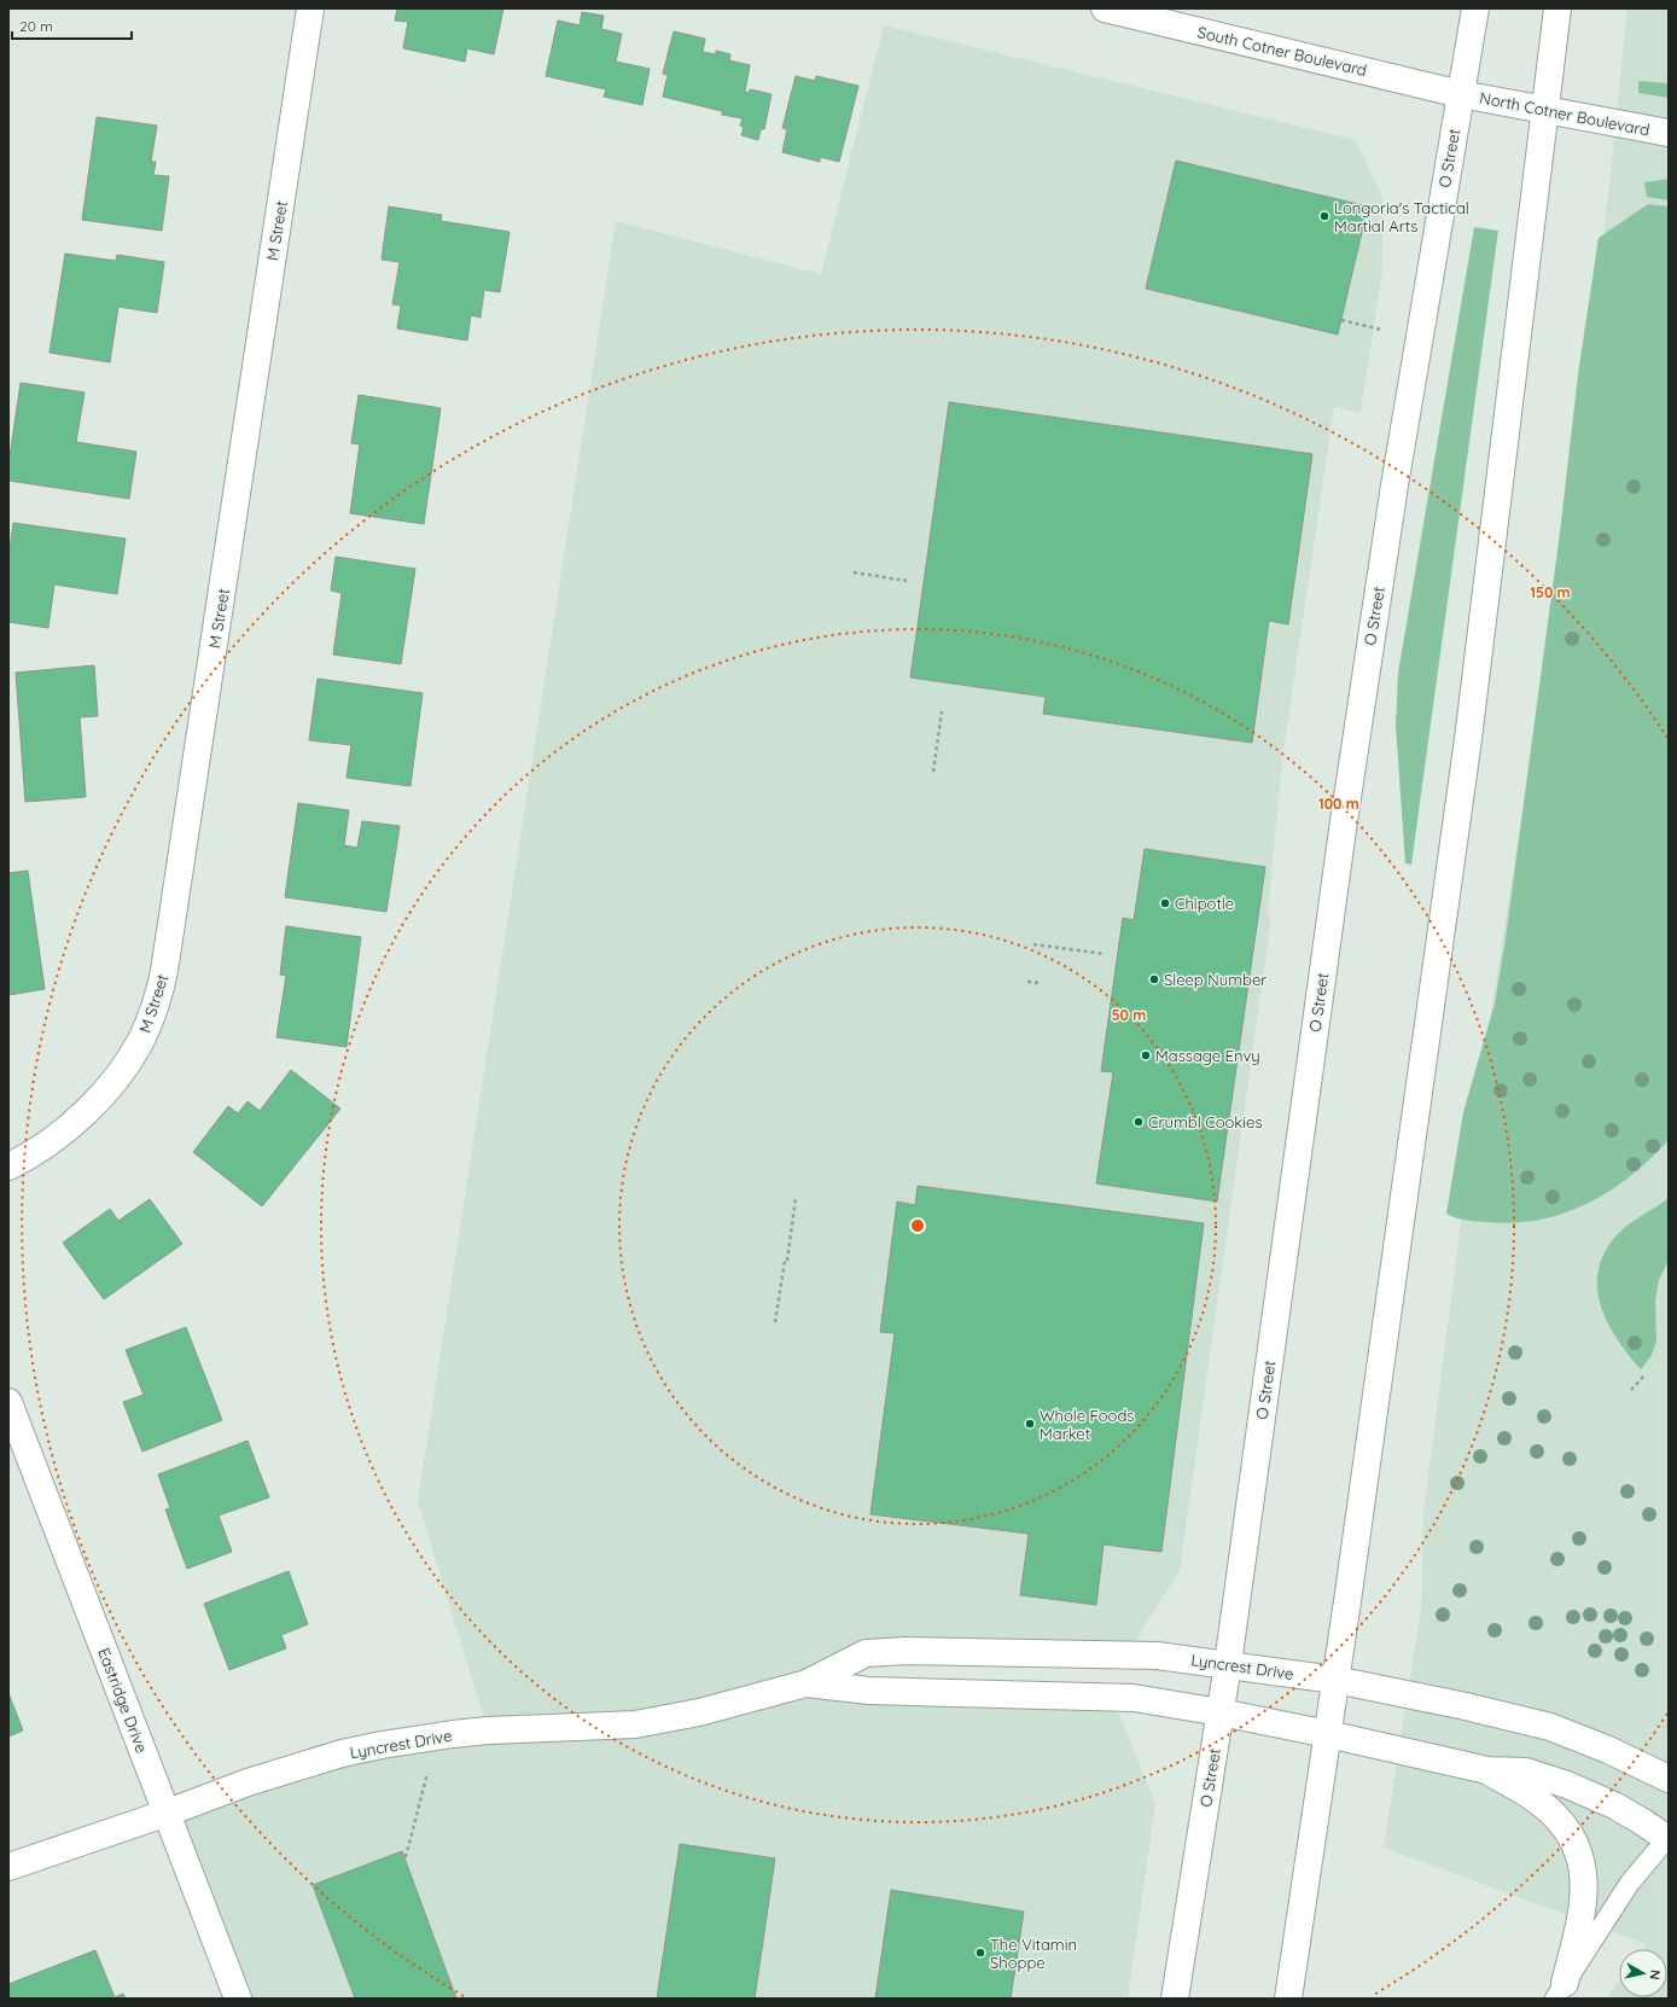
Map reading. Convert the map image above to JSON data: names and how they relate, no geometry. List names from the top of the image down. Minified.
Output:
{"streets":{"street":["South Cotner Boulevard","North Cotner Boulevard","O Street","M Street","Lyncrest Drive","Eastridge Drive"]},"crossings":[["South Cotner Boulevard","North Cotner Boulevard"],["South Cotner Boulevard","O Street"],["North Cotner Boulevard","O Street"],["O Street","Lyncrest Drive"],["Lyncrest Drive","Eastridge Drive"]],"places":["Longoria's Tactical Martial Arts","Chipotle","Sleep Number","Massage Envy","Crumbl Cookies","Whole Foods Market","The Vitamin Shoppe"],"scale_bar":"20 m","north":"right","rings":["150 m","100 m","50 m"]}
